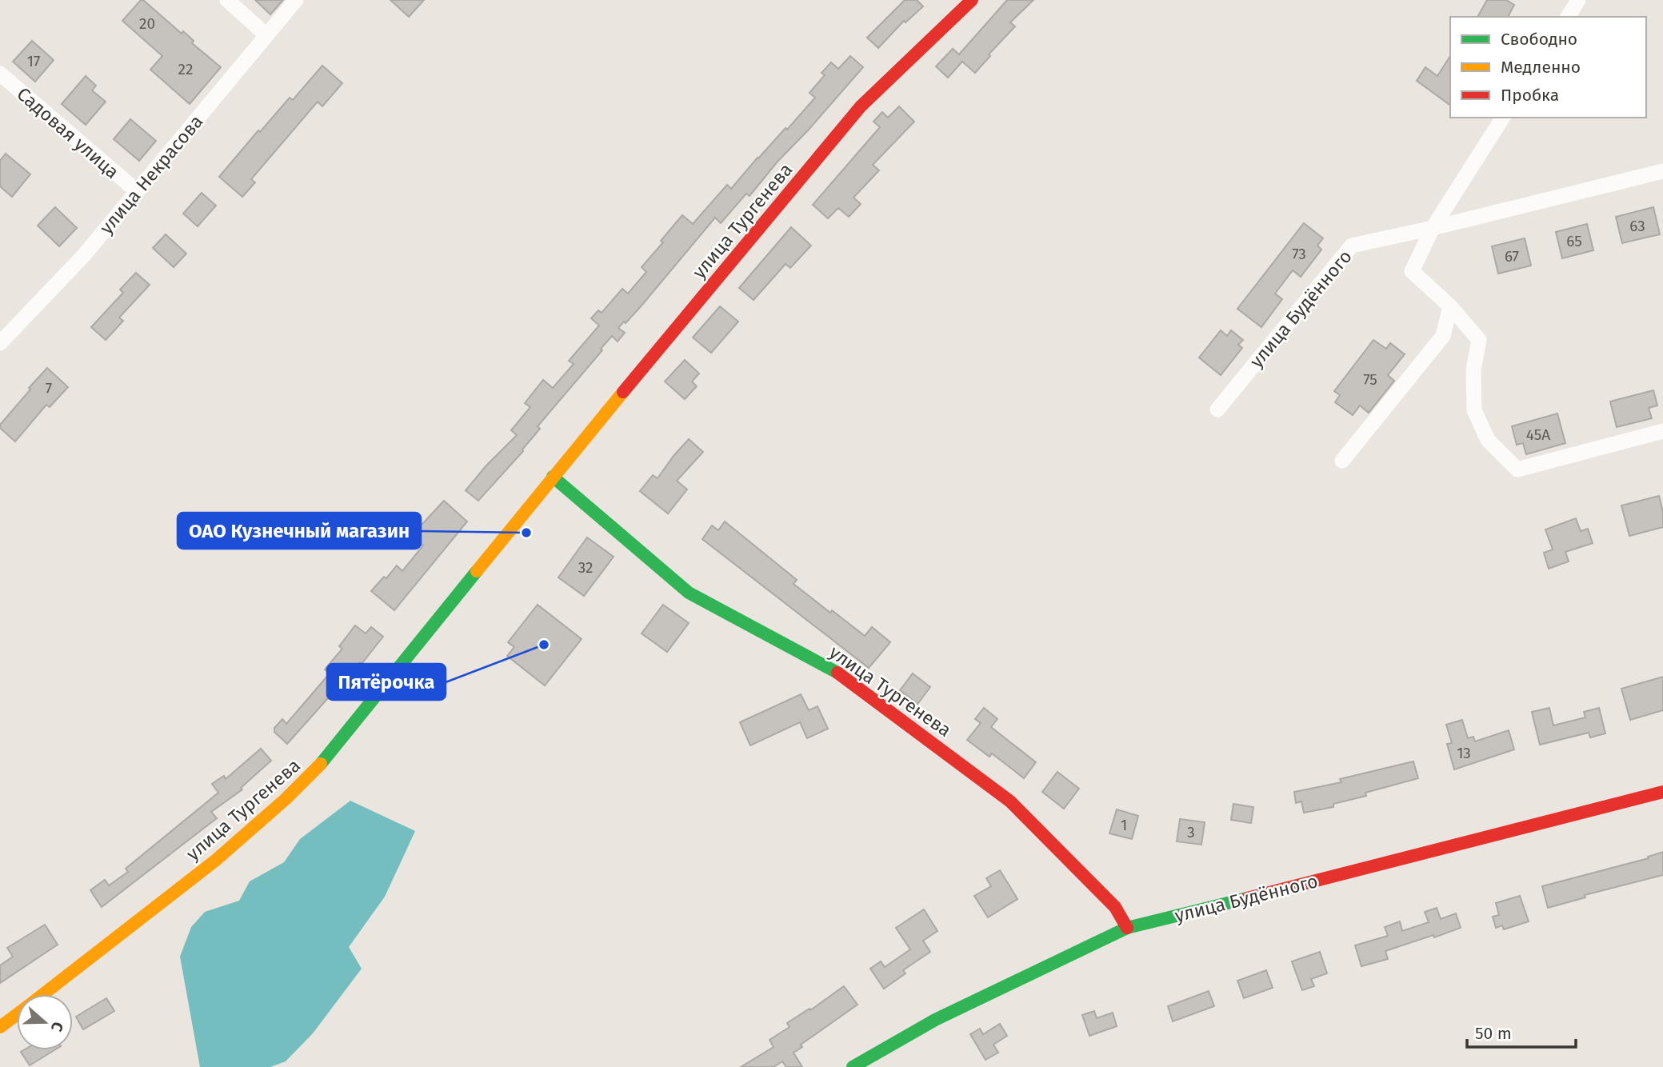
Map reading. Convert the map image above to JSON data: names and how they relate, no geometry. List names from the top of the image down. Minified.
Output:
{"streets":{"street":["Садовая улица","улица Некрасова","улица Тургенева","улица Будённого"]},"crossings":[["Садовая улица","улица Некрасова"],["улица Тургенева","улица Будённого"]],"places":["ОАО Кузнечный магазин","Пятёрочка"],"house_numbers":["20","17","22","63","65","73","67","75","7","45А","32","13","1","3"],"legend":["Свободно","Медленно","Пробка"],"scale_bar":"50 m","north":"right"}
